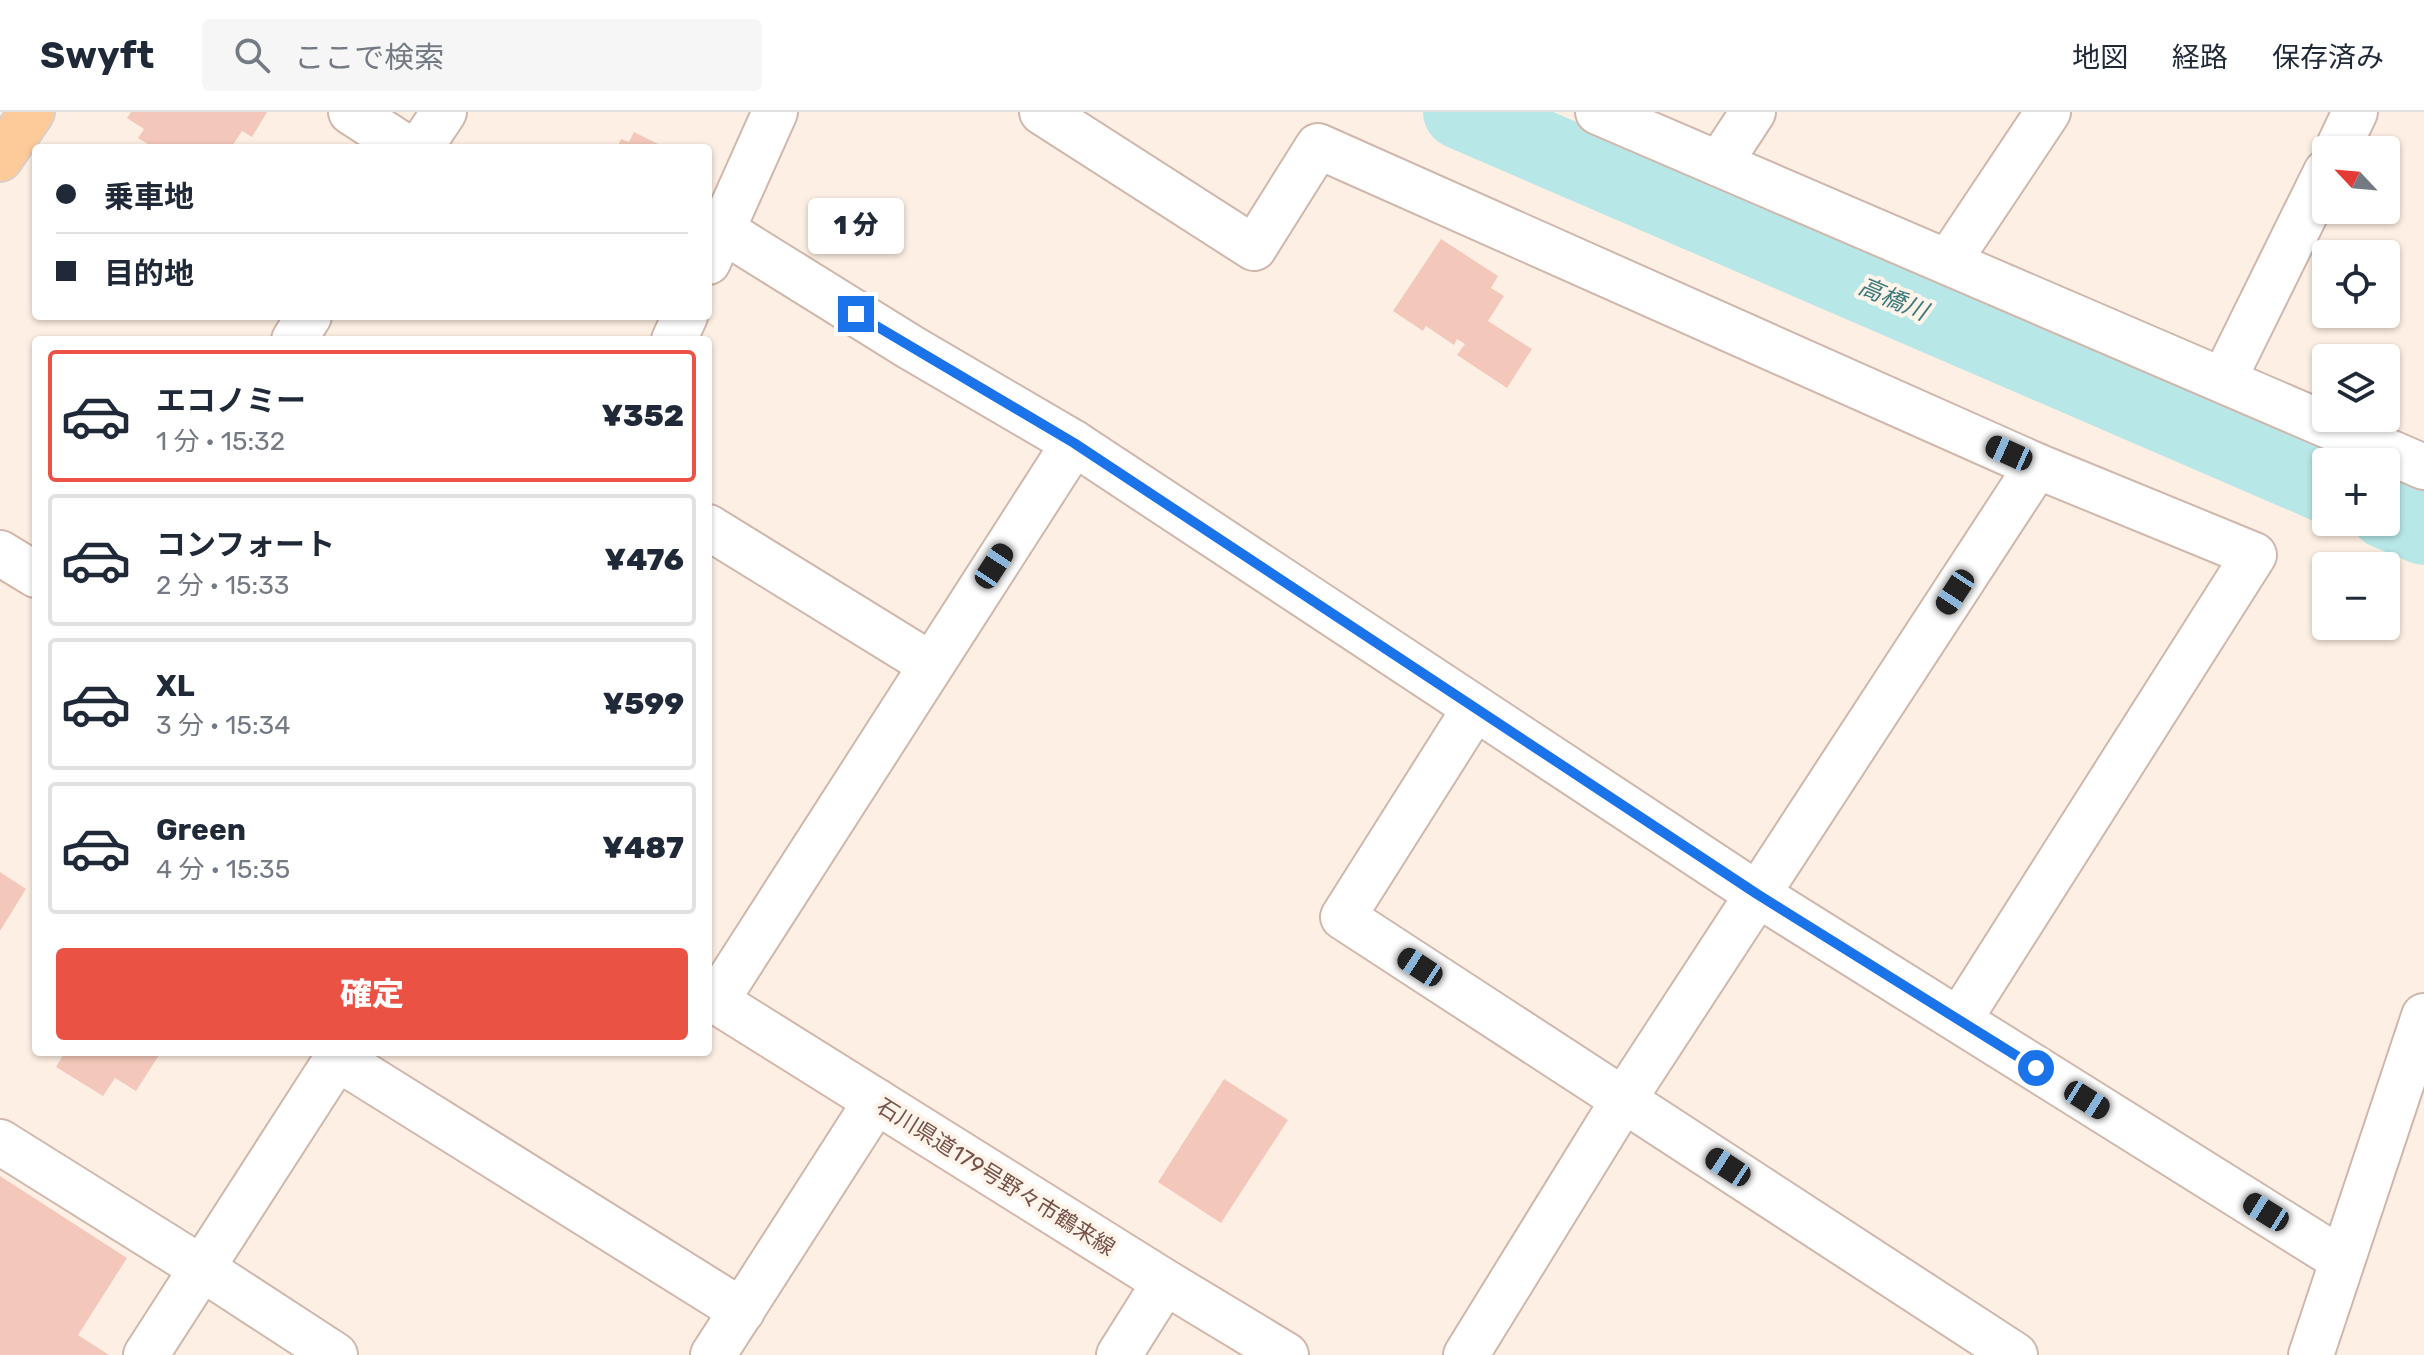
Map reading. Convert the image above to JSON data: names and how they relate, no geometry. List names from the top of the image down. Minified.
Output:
{"streets":{"street":["石川県道179号野々市鶴来線"]},"water":["高橋川"],"north":"top left","page":{"header":"Swyft","search":"ここで検索","nav":["地図","経路","保存済み"],"map_buttons":["+","−"],"banner":["乗車地","目的地"],"bubble":"1 分","list":[{"name":"エコノミー","note":"1 分 · 15:32","value":"¥352"},{"name":"コンフォート","note":"2 分 · 15:33","value":"¥476"},{"name":"XL","note":"3 分 · 15:34","value":"¥599"},{"name":"Green","note":"4 分 · 15:35","value":"¥487"}],"buttons":"確定"}}
